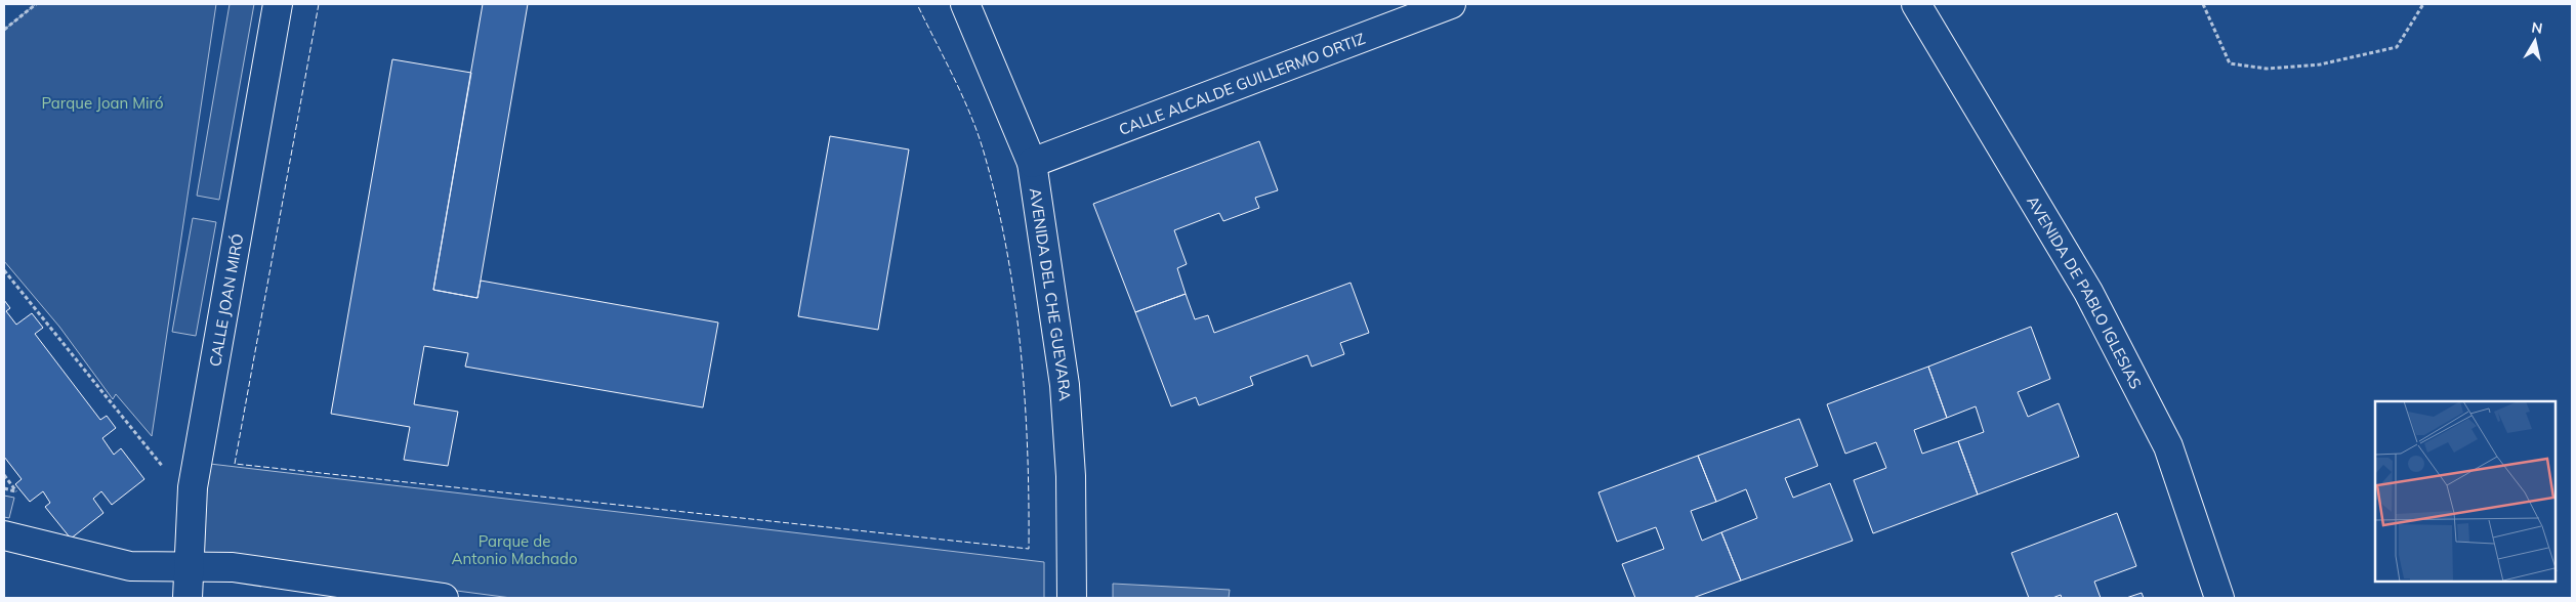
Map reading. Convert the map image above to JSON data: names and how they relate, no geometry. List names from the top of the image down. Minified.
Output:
{"streets":{"street":["CALLE ALCALDE GUILLERMO ORTIZ","AVENIDA DE PABLO IGLESIAS","AVENIDA DEL CHE GUEVARA","CALLE JOAN MIRÓ"]},"crossings":[["CALLE ALCALDE GUILLERMO ORTIZ","AVENIDA DEL CHE GUEVARA"]],"parks":["Parque Joan Miró","Parque de Antonio Machado"],"north":"top"}
